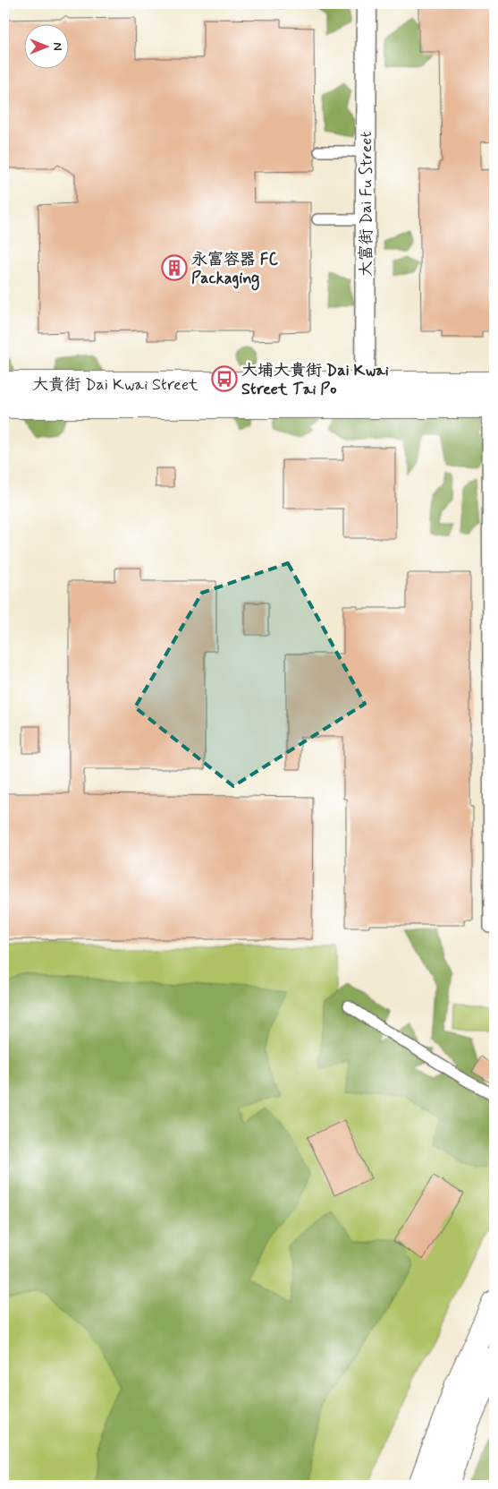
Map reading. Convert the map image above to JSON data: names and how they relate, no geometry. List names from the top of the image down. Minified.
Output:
{"streets":{"street":["大富街 Dai Fu Street","大貴街 Dai Kwai Street"]},"crossings":[["大富街 Dai Fu Street","大貴街 Dai Kwai Street"]],"places":{"building":["永富容器 FC Packaging"],"bus stop":["大埔大貴街 Dai Kwai Street Tai Po"]},"north":"right"}
